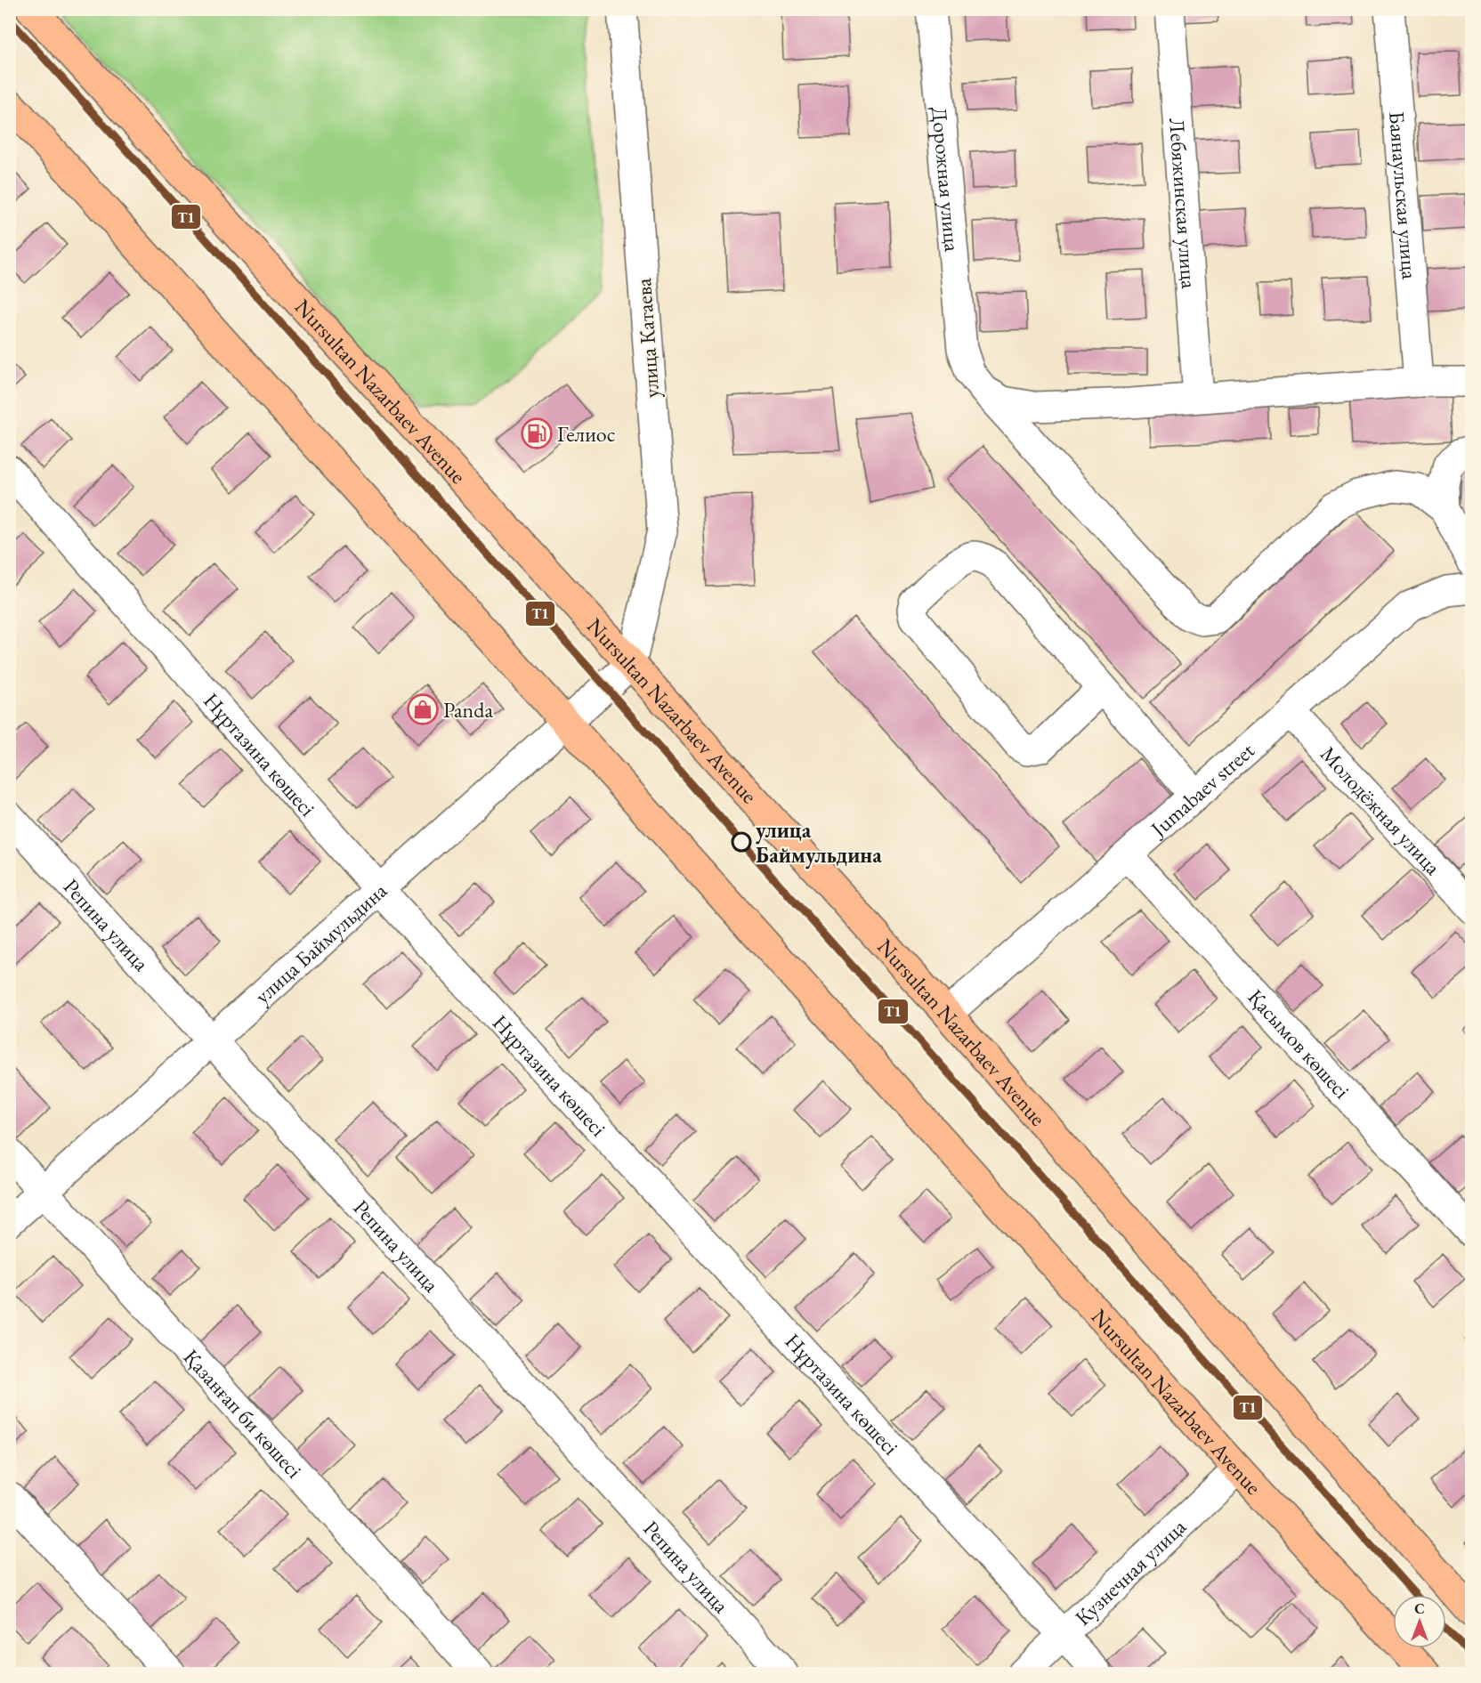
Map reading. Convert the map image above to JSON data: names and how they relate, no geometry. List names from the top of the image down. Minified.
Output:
{"streets":{"main road":["Nursultan Nazarbaev Avenue"],"street":["Дорожная улица","Баянаульская улица","Лебяжинская улица","улица Катаева","Нұртазина көшесі","Jumabaev street","Молодёжная улица","Репина улица","улица Баймульдина","Қасымов көшесі","Қазанғап би көшесі","Кузнечная улица"]},"crossings":[["улица Катаева","Nursultan Nazarbaev Avenue"],["улица Катаева","улица Баймульдина"],["Nursultan Nazarbaev Avenue","Jumabaev street"],["Nursultan Nazarbaev Avenue","улица Баймульдина"],["Nursultan Nazarbaev Avenue","Кузнечная улица"],["Нұртазина көшесі","улица Баймульдина"],["Нұртазина көшесі","Кузнечная улица"],["Jumabaev street","Молодёжная улица"],["Jumabaev street","Қасымов көшесі"],["Репина улица","улица Баймульдина"],["улица Баймульдина","Қазанғап би көшесі"]],"places":{"fuel station":["Гелиос"],"shop":["Panda"],"other":["улица Баймульдина"]},"lines":["transit line T1"],"north":"top"}
